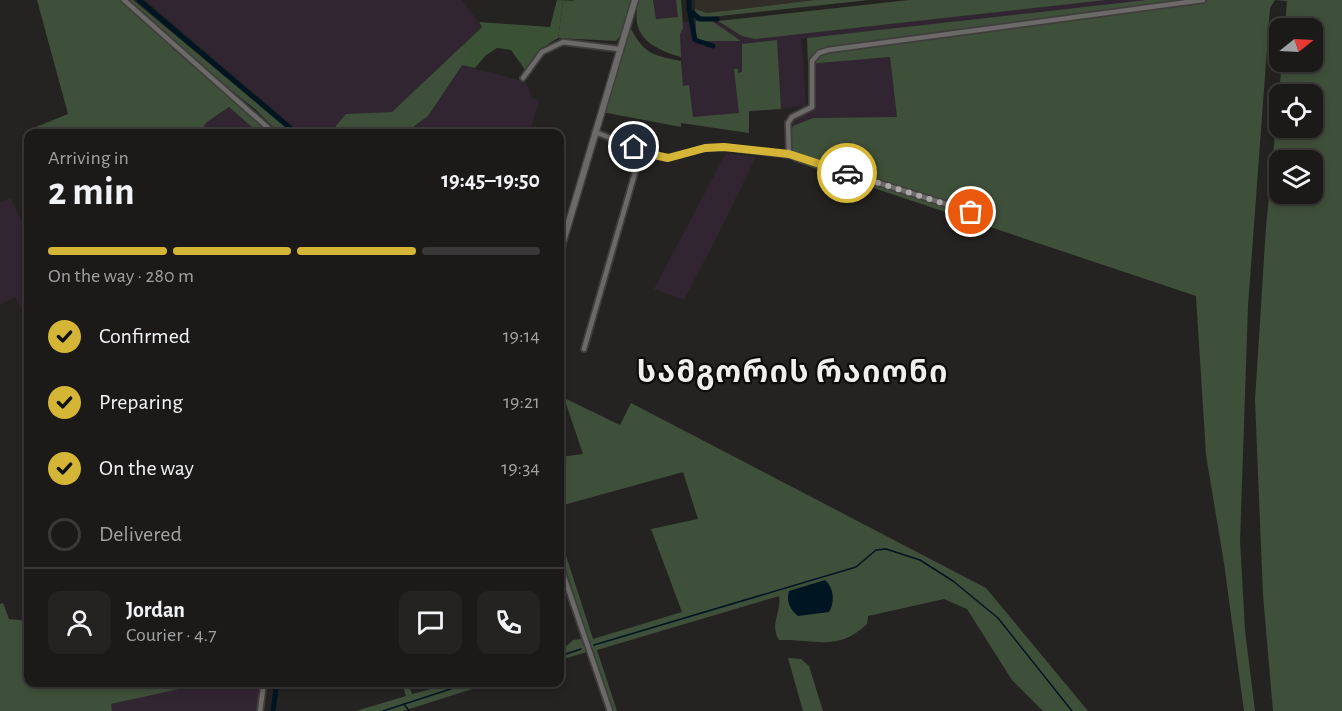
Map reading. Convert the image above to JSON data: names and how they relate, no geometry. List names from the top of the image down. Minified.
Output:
{"districts":["სამგორის რაიონი"],"north":"right","page":{"heading":["2 min","Arriving in","19:45–19:50"],"panel":["Jordan","Courier · 4.7"],"bar":"On the way · 280 m","list":[["Confirmed","19:14"],["Preparing","19:21"],["On the way","19:34"],"Delivered"]}}
